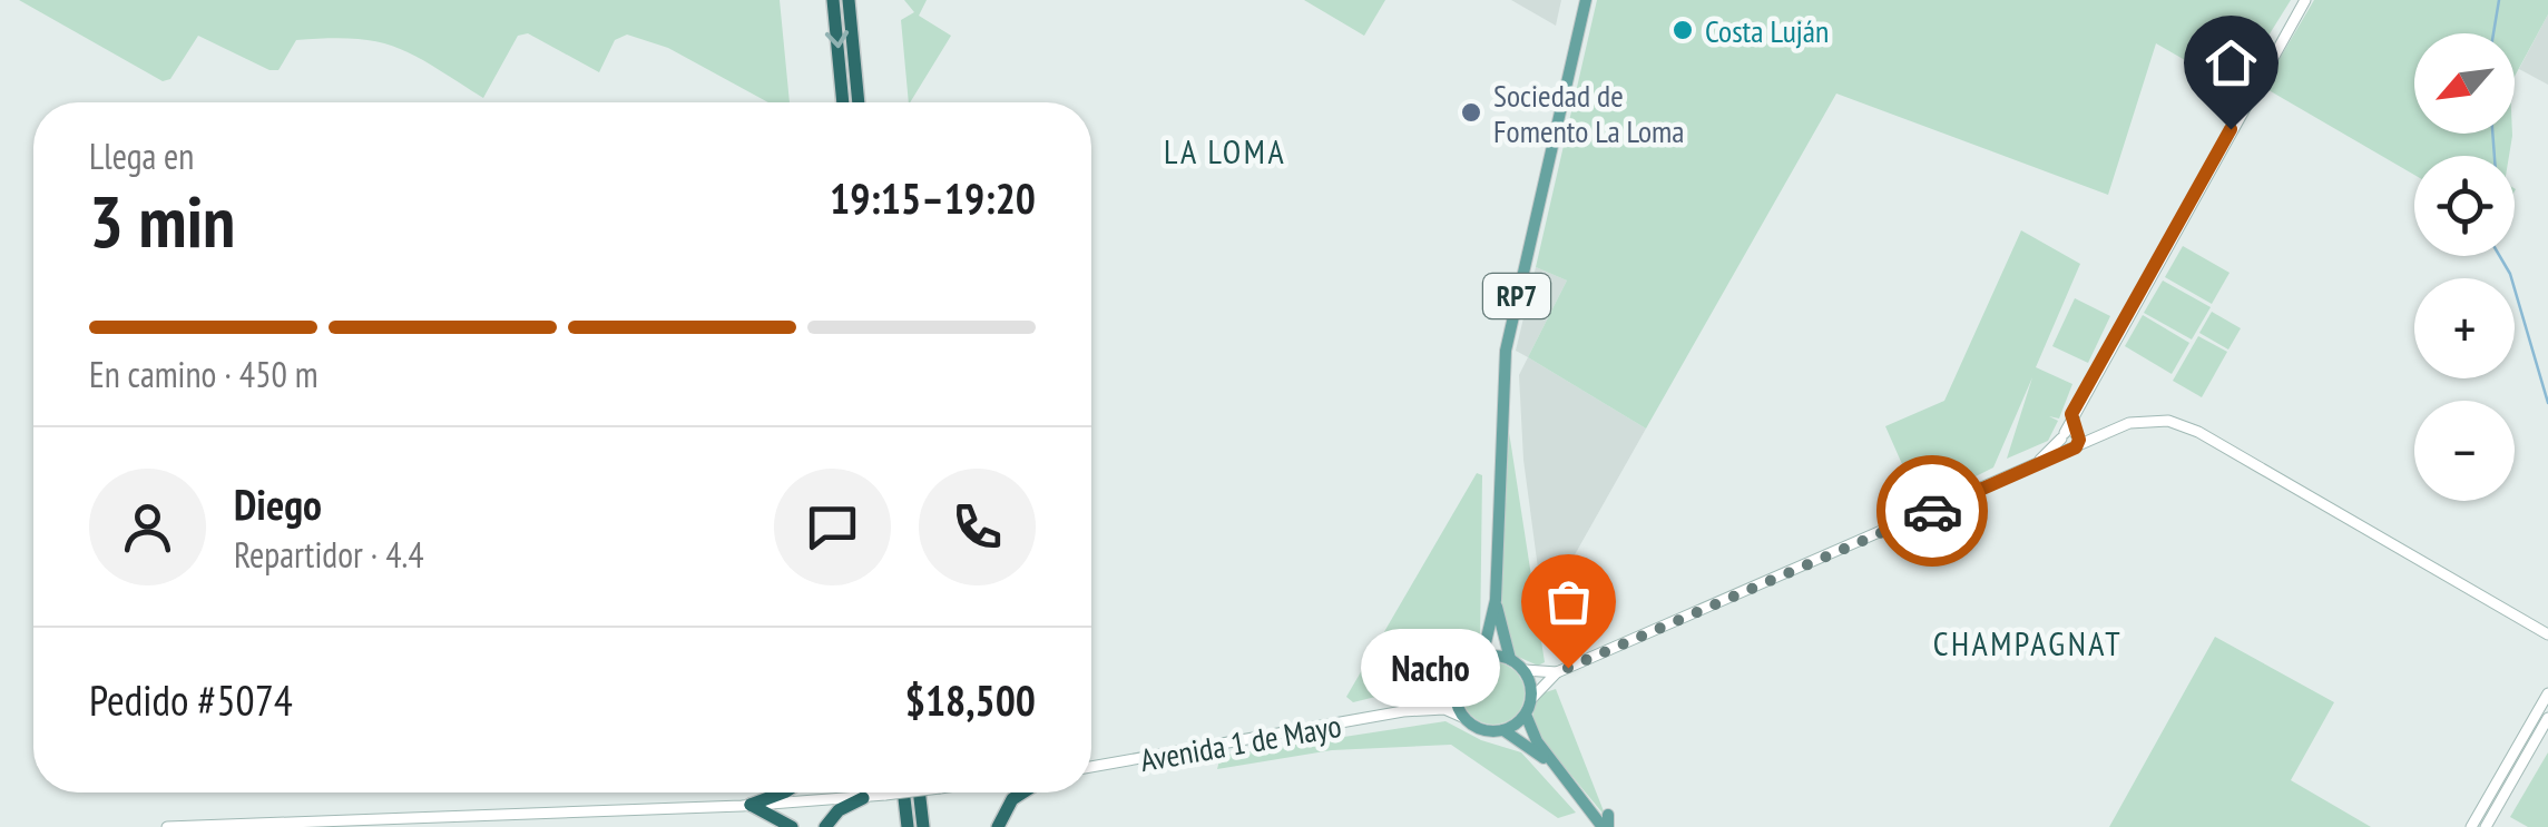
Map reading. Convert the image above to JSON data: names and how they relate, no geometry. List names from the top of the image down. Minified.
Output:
{"streets":{"main road":["RP7","Avenida 1 de Mayo"]},"crossings":[["RP7","Avenida 1 de Mayo"]],"districts":["LA LOMA","CHAMPAGNAT"],"places":["Costa Luján","Sociedad de Fomento La Loma","Nacho"],"north":"bottom left","page":{"map_buttons":["+","−"],"heading":["3 min","Llega en","19:15–19:20"],"panel":["Diego","Repartidor · 4.4","Pedido #5074","$18,500"],"bar":"En camino · 450 m","bubble":"Nacho"}}
